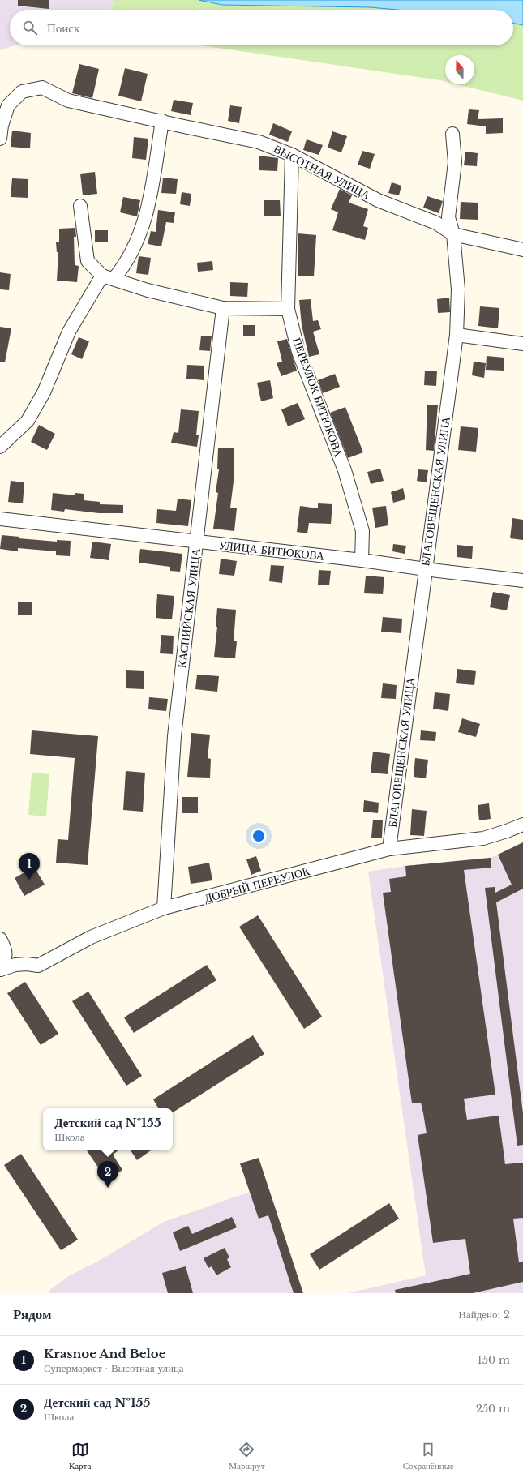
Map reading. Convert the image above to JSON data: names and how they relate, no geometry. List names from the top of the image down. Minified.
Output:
{"streets":{"street":["ВЫСОТНАЯ УЛИЦА","ПЕРЕУЛОК БИТЮКОВА","БЛАГОВЕЩЕНСКАЯ УЛИЦА","УЛИЦА БИТЮКОВА","КАСПИЙСКАЯ УЛИЦА","ДОБРЫЙ ПЕРЕУЛОК"]},"crossings":[["ВЫСОТНАЯ УЛИЦА","ПЕРЕУЛОК БИТЮКОВА"],["ВЫСОТНАЯ УЛИЦА","БЛАГОВЕЩЕНСКАЯ УЛИЦА"],["ПЕРЕУЛОК БИТЮКОВА","УЛИЦА БИТЮКОВА"],["БЛАГОВЕЩЕНСКАЯ УЛИЦА","УЛИЦА БИТЮКОВА"],["БЛАГОВЕЩЕНСКАЯ УЛИЦА","ДОБРЫЙ ПЕРЕУЛОК"],["УЛИЦА БИТЮКОВА","КАСПИЙСКАЯ УЛИЦА"],["КАСПИЙСКАЯ УЛИЦА","ДОБРЫЙ ПЕРЕУЛОК"]],"north":"top","page":{"search":"Поиск","pins":["1","2"],"popup":["Детский сад №155","Школа"],"heading":["Рядом","Найдено: 2"],"list":[{"mark":"1","name":"Krasnoe And Beloe","note":"Супермаркет · Высотная улица","value":"150 m"},{"mark":"2","name":"Детский сад №155","note":"Школа","value":"250 m"}],"nav":["Карта","Маршрут","Сохранённые"]}}
